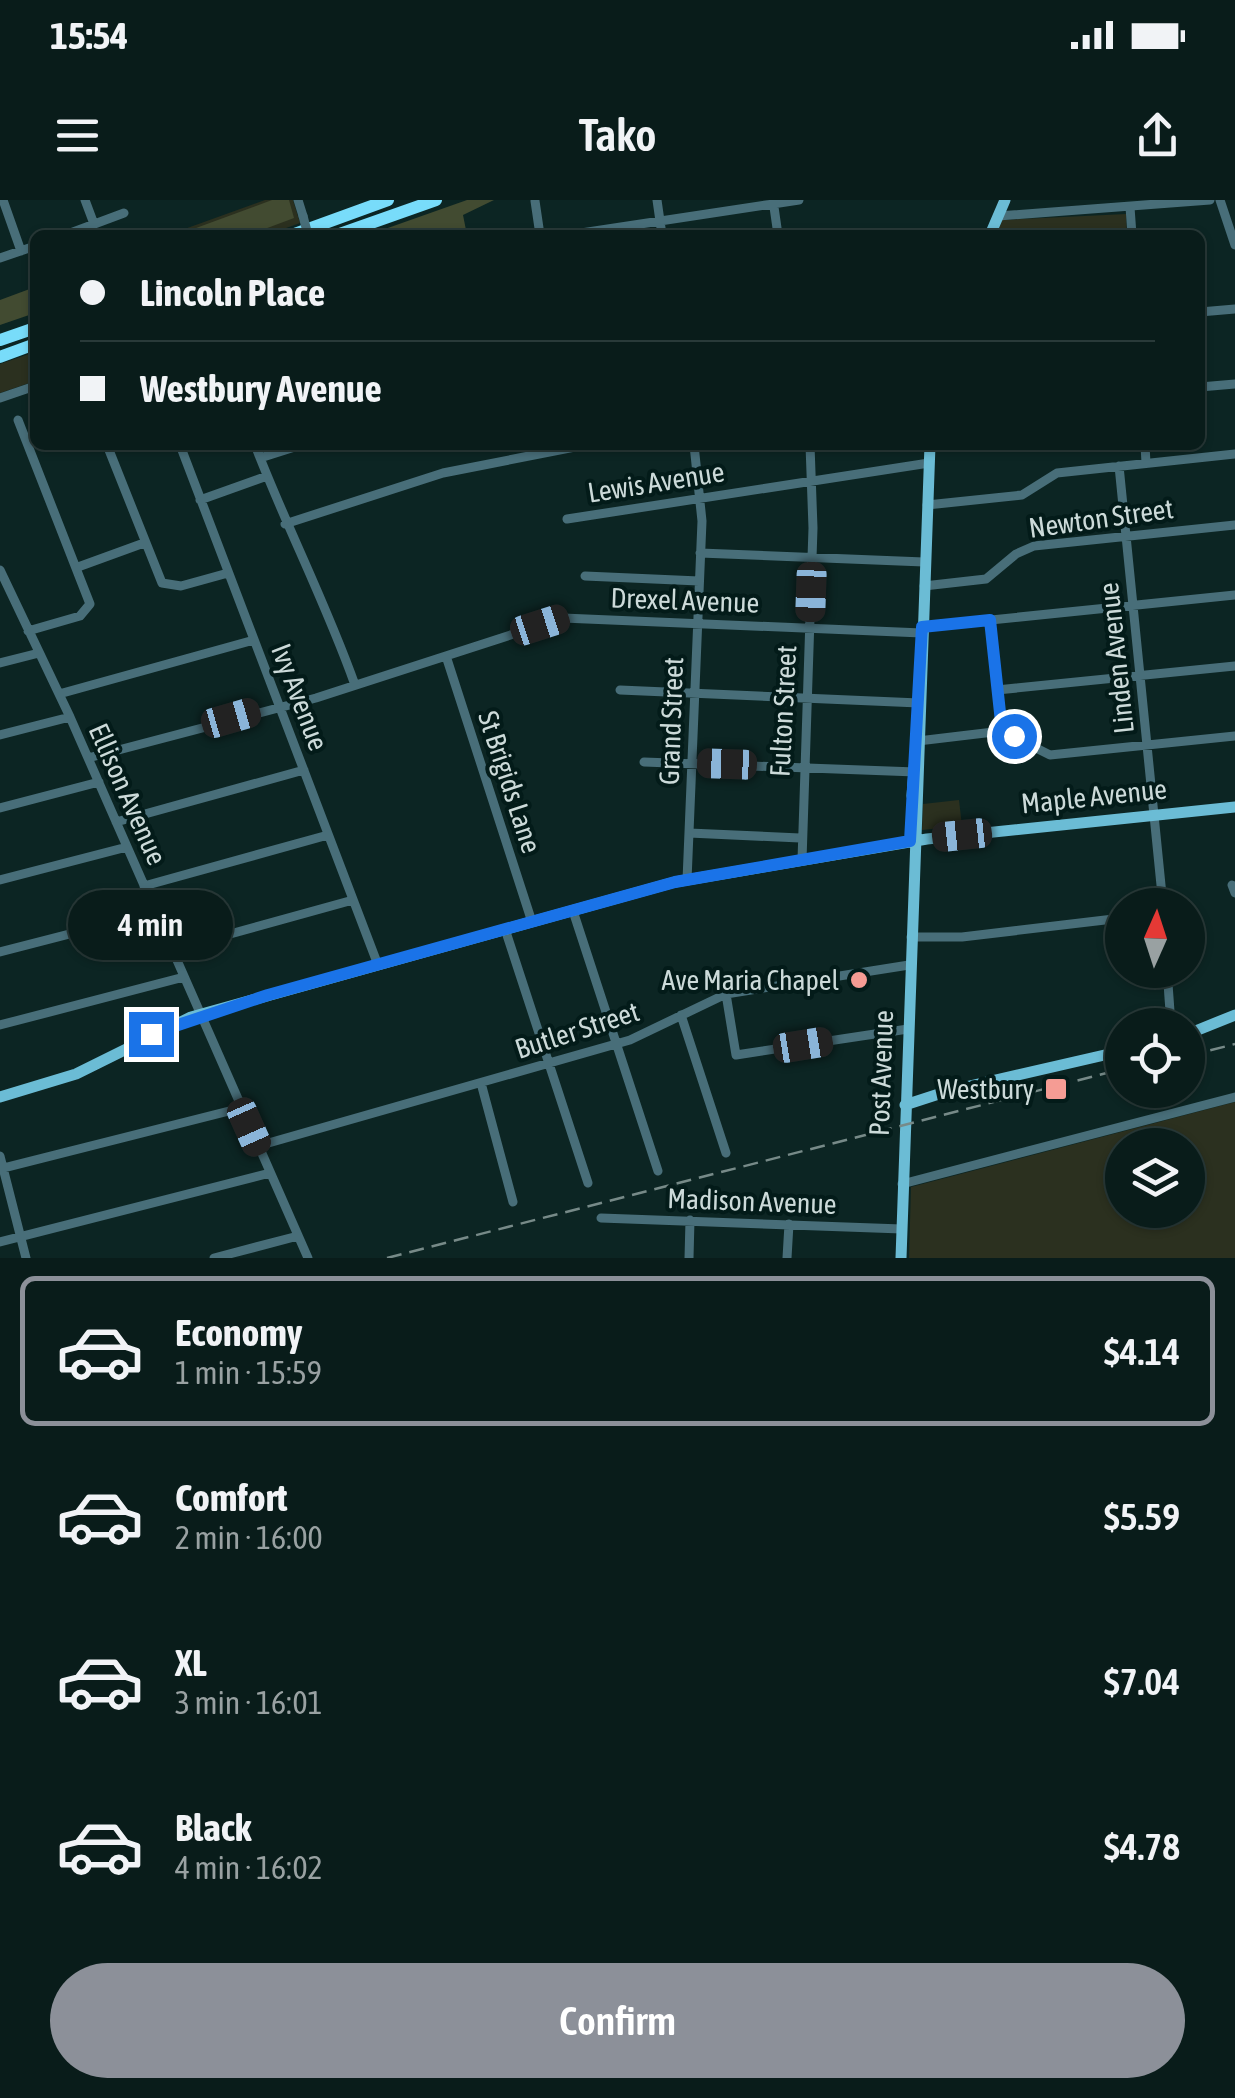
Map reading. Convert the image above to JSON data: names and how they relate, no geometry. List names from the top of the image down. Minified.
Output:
{"streets":{"main road":["Maple Avenue","Post Avenue"],"street":["Lewis Avenue","Newton Street","Drexel Avenue","Linden Avenue","Ivy Avenue","Fulton Street","Grand Street","St Brigids Lane","Ellison Avenue","Butler Street","Madison Avenue"]},"crossings":[["Lewis Avenue","Fulton Street"],["Lewis Avenue","Grand Street"],["Lewis Avenue","Post Avenue"],["Newton Street","Linden Avenue"],["Newton Street","Post Avenue"],["Drexel Avenue","Linden Avenue"],["Drexel Avenue","Ivy Avenue"],["Drexel Avenue","Fulton Street"],["Drexel Avenue","Grand Street"],["Drexel Avenue","St Brigids Lane"],["Drexel Avenue","Ellison Avenue"],["Drexel Avenue","Post Avenue"],["Linden Avenue","Maple Avenue"],["Ivy Avenue","Maple Avenue"],["Fulton Street","Maple Avenue"],["Grand Street","Maple Avenue"],["St Brigids Lane","Maple Avenue"],["Ellison Avenue","Maple Avenue"],["Ellison Avenue","Butler Street"],["Maple Avenue","Post Avenue"],["Butler Street","Post Avenue"],["Post Avenue","Madison Avenue"]],"places":{"other":["Ave Maria Chapel"],"transit":["Westbury"]},"north":"top","page":{"status":"15:54","header":"Tako","banner":["Lincoln Place","Westbury Avenue"],"bubble":"4 min","list":[{"name":"Economy","note":"1 min · 15:59","value":"$4.14"},{"name":"Comfort","note":"2 min · 16:00","value":"$5.59"},{"name":"XL","note":"3 min · 16:01","value":"$7.04"},{"name":"Black","note":"4 min · 16:02","value":"$4.78"}],"buttons":"Confirm"}}
